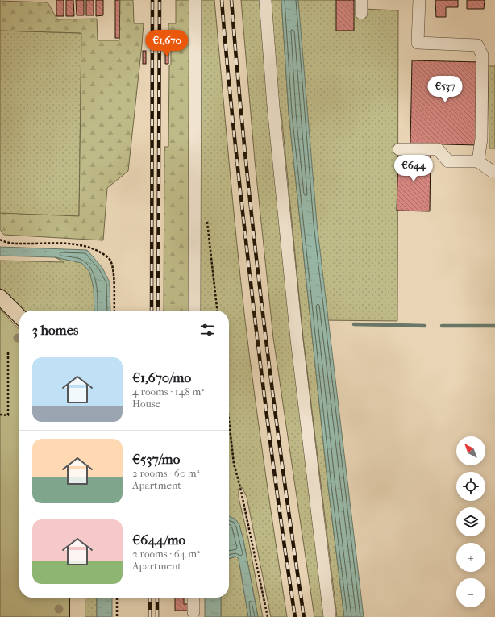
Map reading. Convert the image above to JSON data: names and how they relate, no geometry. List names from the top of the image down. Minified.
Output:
{"north":"top left","page":{"price":["€1,670","€537","€644"],"heading":"3 homes","list":[{"name":"€1,670/mo","note":"4 rooms · 148 m² · House"},{"name":"€537/mo","note":"2 rooms · 60 m² · Apartment"},{"name":"€644/mo","note":"2 rooms · 64 m² · Apartment"}],"map_buttons":["+","−"]}}
